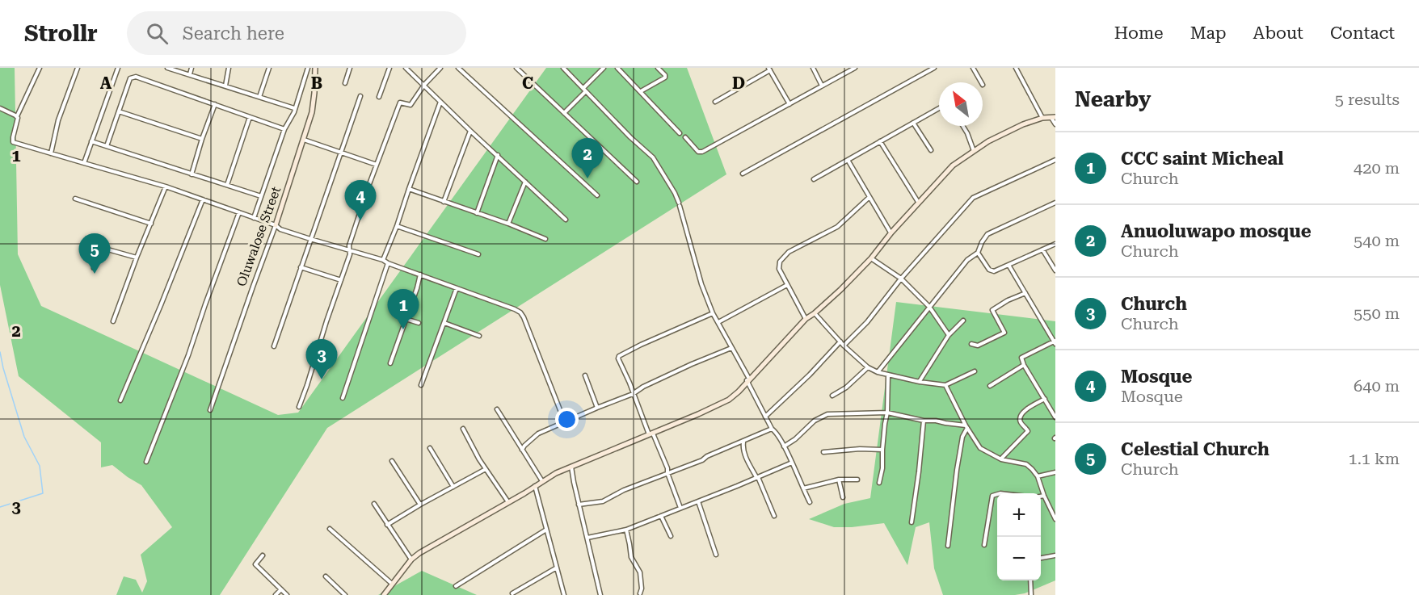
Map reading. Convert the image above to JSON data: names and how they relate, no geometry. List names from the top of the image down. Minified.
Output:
{"streets":{"street":["Oluwalose Street"]},"north":"top left","page":{"header":"Strollr","search":"Search here","nav":["Home","Map","About","Contact"],"heading":["Nearby","5 results"],"list":[{"mark":"1","name":"CCC saint Micheal","note":"Church","value":"420 m"},{"mark":"2","name":"Anuoluwapo mosque","note":"Church","value":"540 m"},{"mark":"3","name":"Church","note":"Church","value":"550 m"},{"mark":"4","name":"Mosque","note":"Mosque","value":"640 m"},{"mark":"5","name":"Celestial Church","note":"Church","value":"1.1 km"}],"pins":["2","4","5","1","3"],"map_buttons":["+","−"]},"grid":{"columns":["A","B","C","D"],"rows":["1","2","3"]}}
